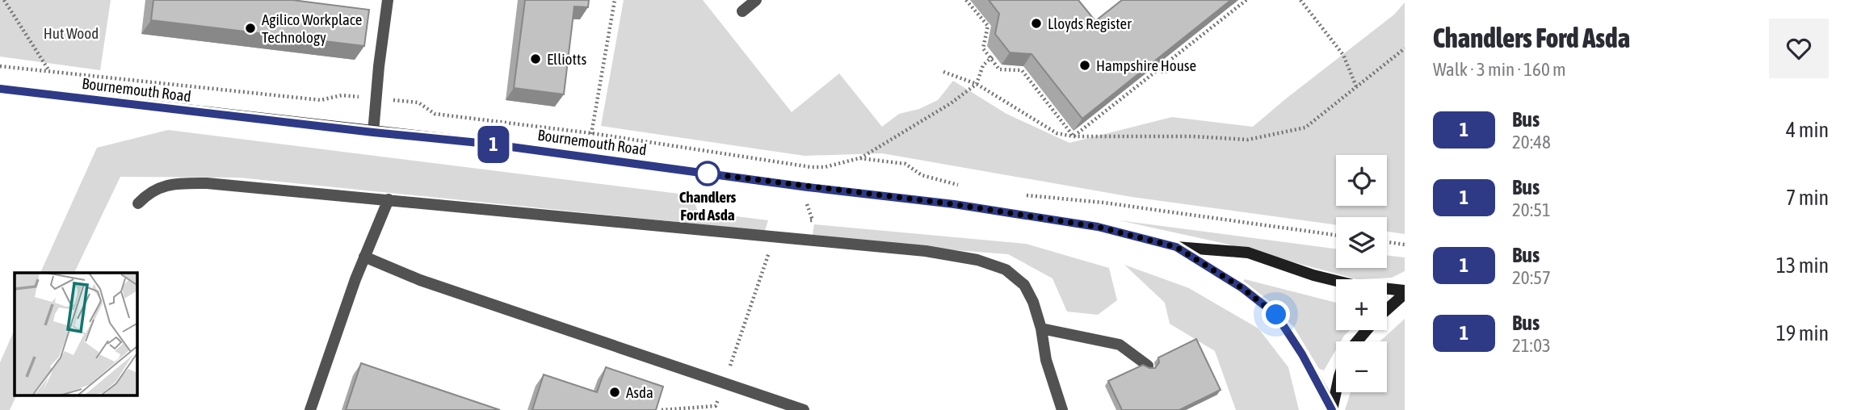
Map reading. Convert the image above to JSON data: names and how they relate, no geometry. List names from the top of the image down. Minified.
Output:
{"streets":{"street":["Bournemouth Road"]},"parks":["Hut Wood"],"places":["Lloyds Register","Agilico Workplace Technology","Elliotts","Hampshire House","Chandlers Ford Asda","Asda"],"lines":["bus line 1"],"page":{"on_map":"1","heading":["Chandlers Ford Asda","Walk · 3 min · 160 m"],"list":[{"mark":"1","name":"Bus","note":"20:48","value":"4 min"},{"mark":"1","name":"Bus","note":"20:51","value":"7 min"},{"mark":"1","name":"Bus","note":"20:57","value":"13 min"},{"mark":"1","name":"Bus","note":"21:03","value":"19 min"}],"map_buttons":["+","−"]}}
